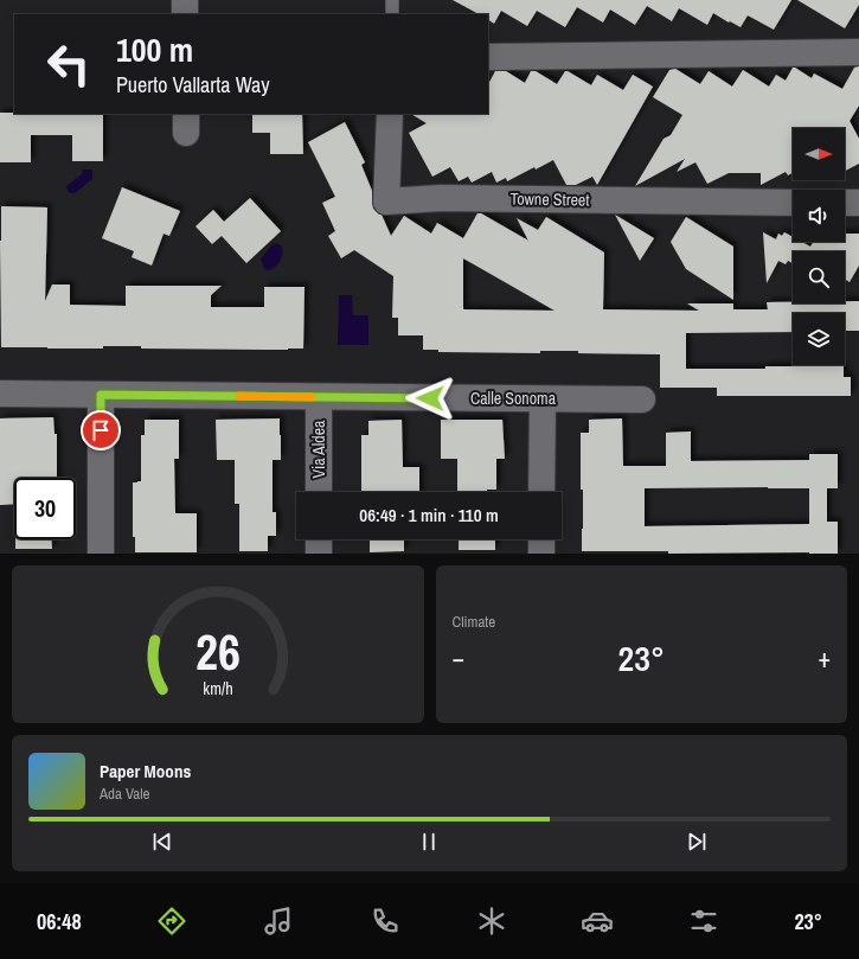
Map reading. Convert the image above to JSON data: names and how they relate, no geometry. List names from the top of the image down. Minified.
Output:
{"streets":{"street":["Towne Street","Calle Sonoma","Via Aldea"]},"crossings":[["Calle Sonoma","Via Aldea"]],"north":"right","page":{"turn":["100 m","Puerto Vallarta Way"],"limit":"30","trip":"06:49 · 1 min · 110 m","tile":"Climate","heat":["−","23°","+"],"song":["Paper Moons","Ada Vale"],"tabs":["06:48","23°"],"gauge":["26","km/h"]}}
